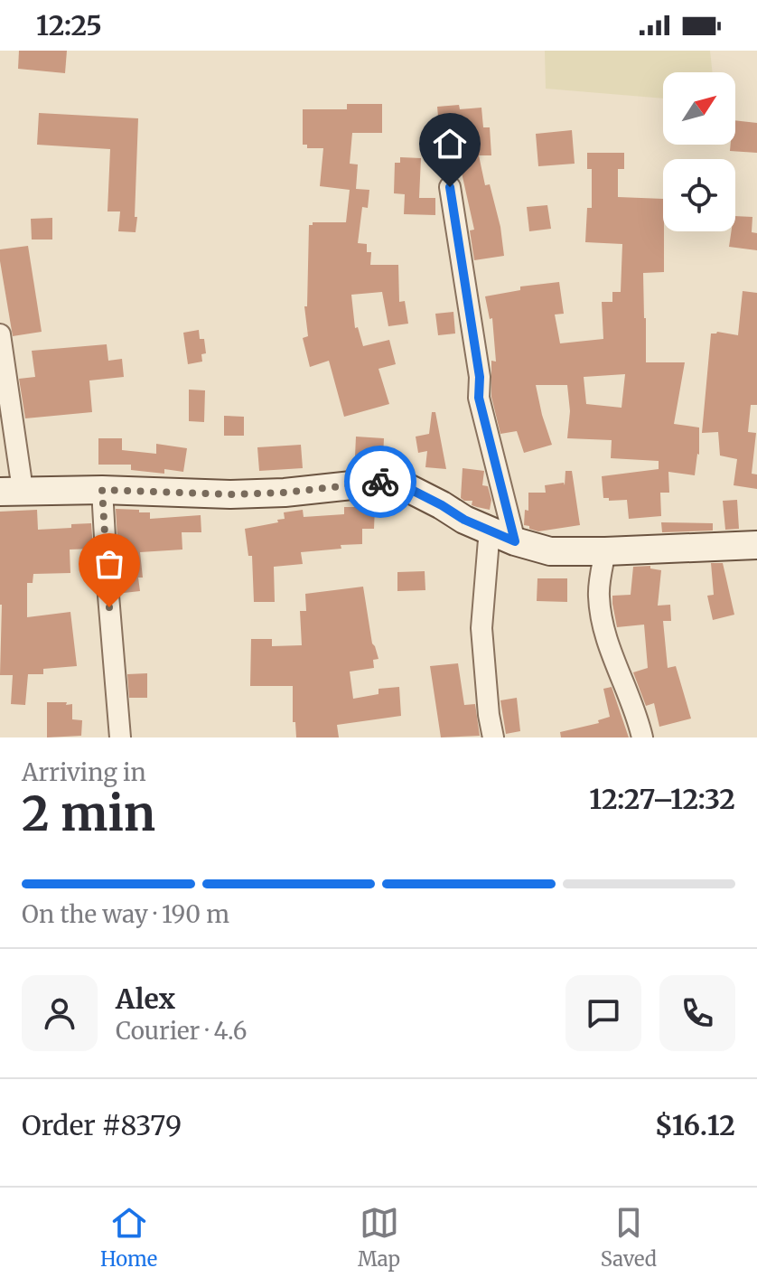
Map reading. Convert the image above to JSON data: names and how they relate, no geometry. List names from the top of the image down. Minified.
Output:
{"north":"top right","page":{"status":"12:25","heading":["2 min","Arriving in","12:27–12:32"],"panel":["Alex","Courier · 4.6","Order #8379","$16.12"],"bar":"On the way · 190 m","tabs":["Home","Map","Saved"]}}
